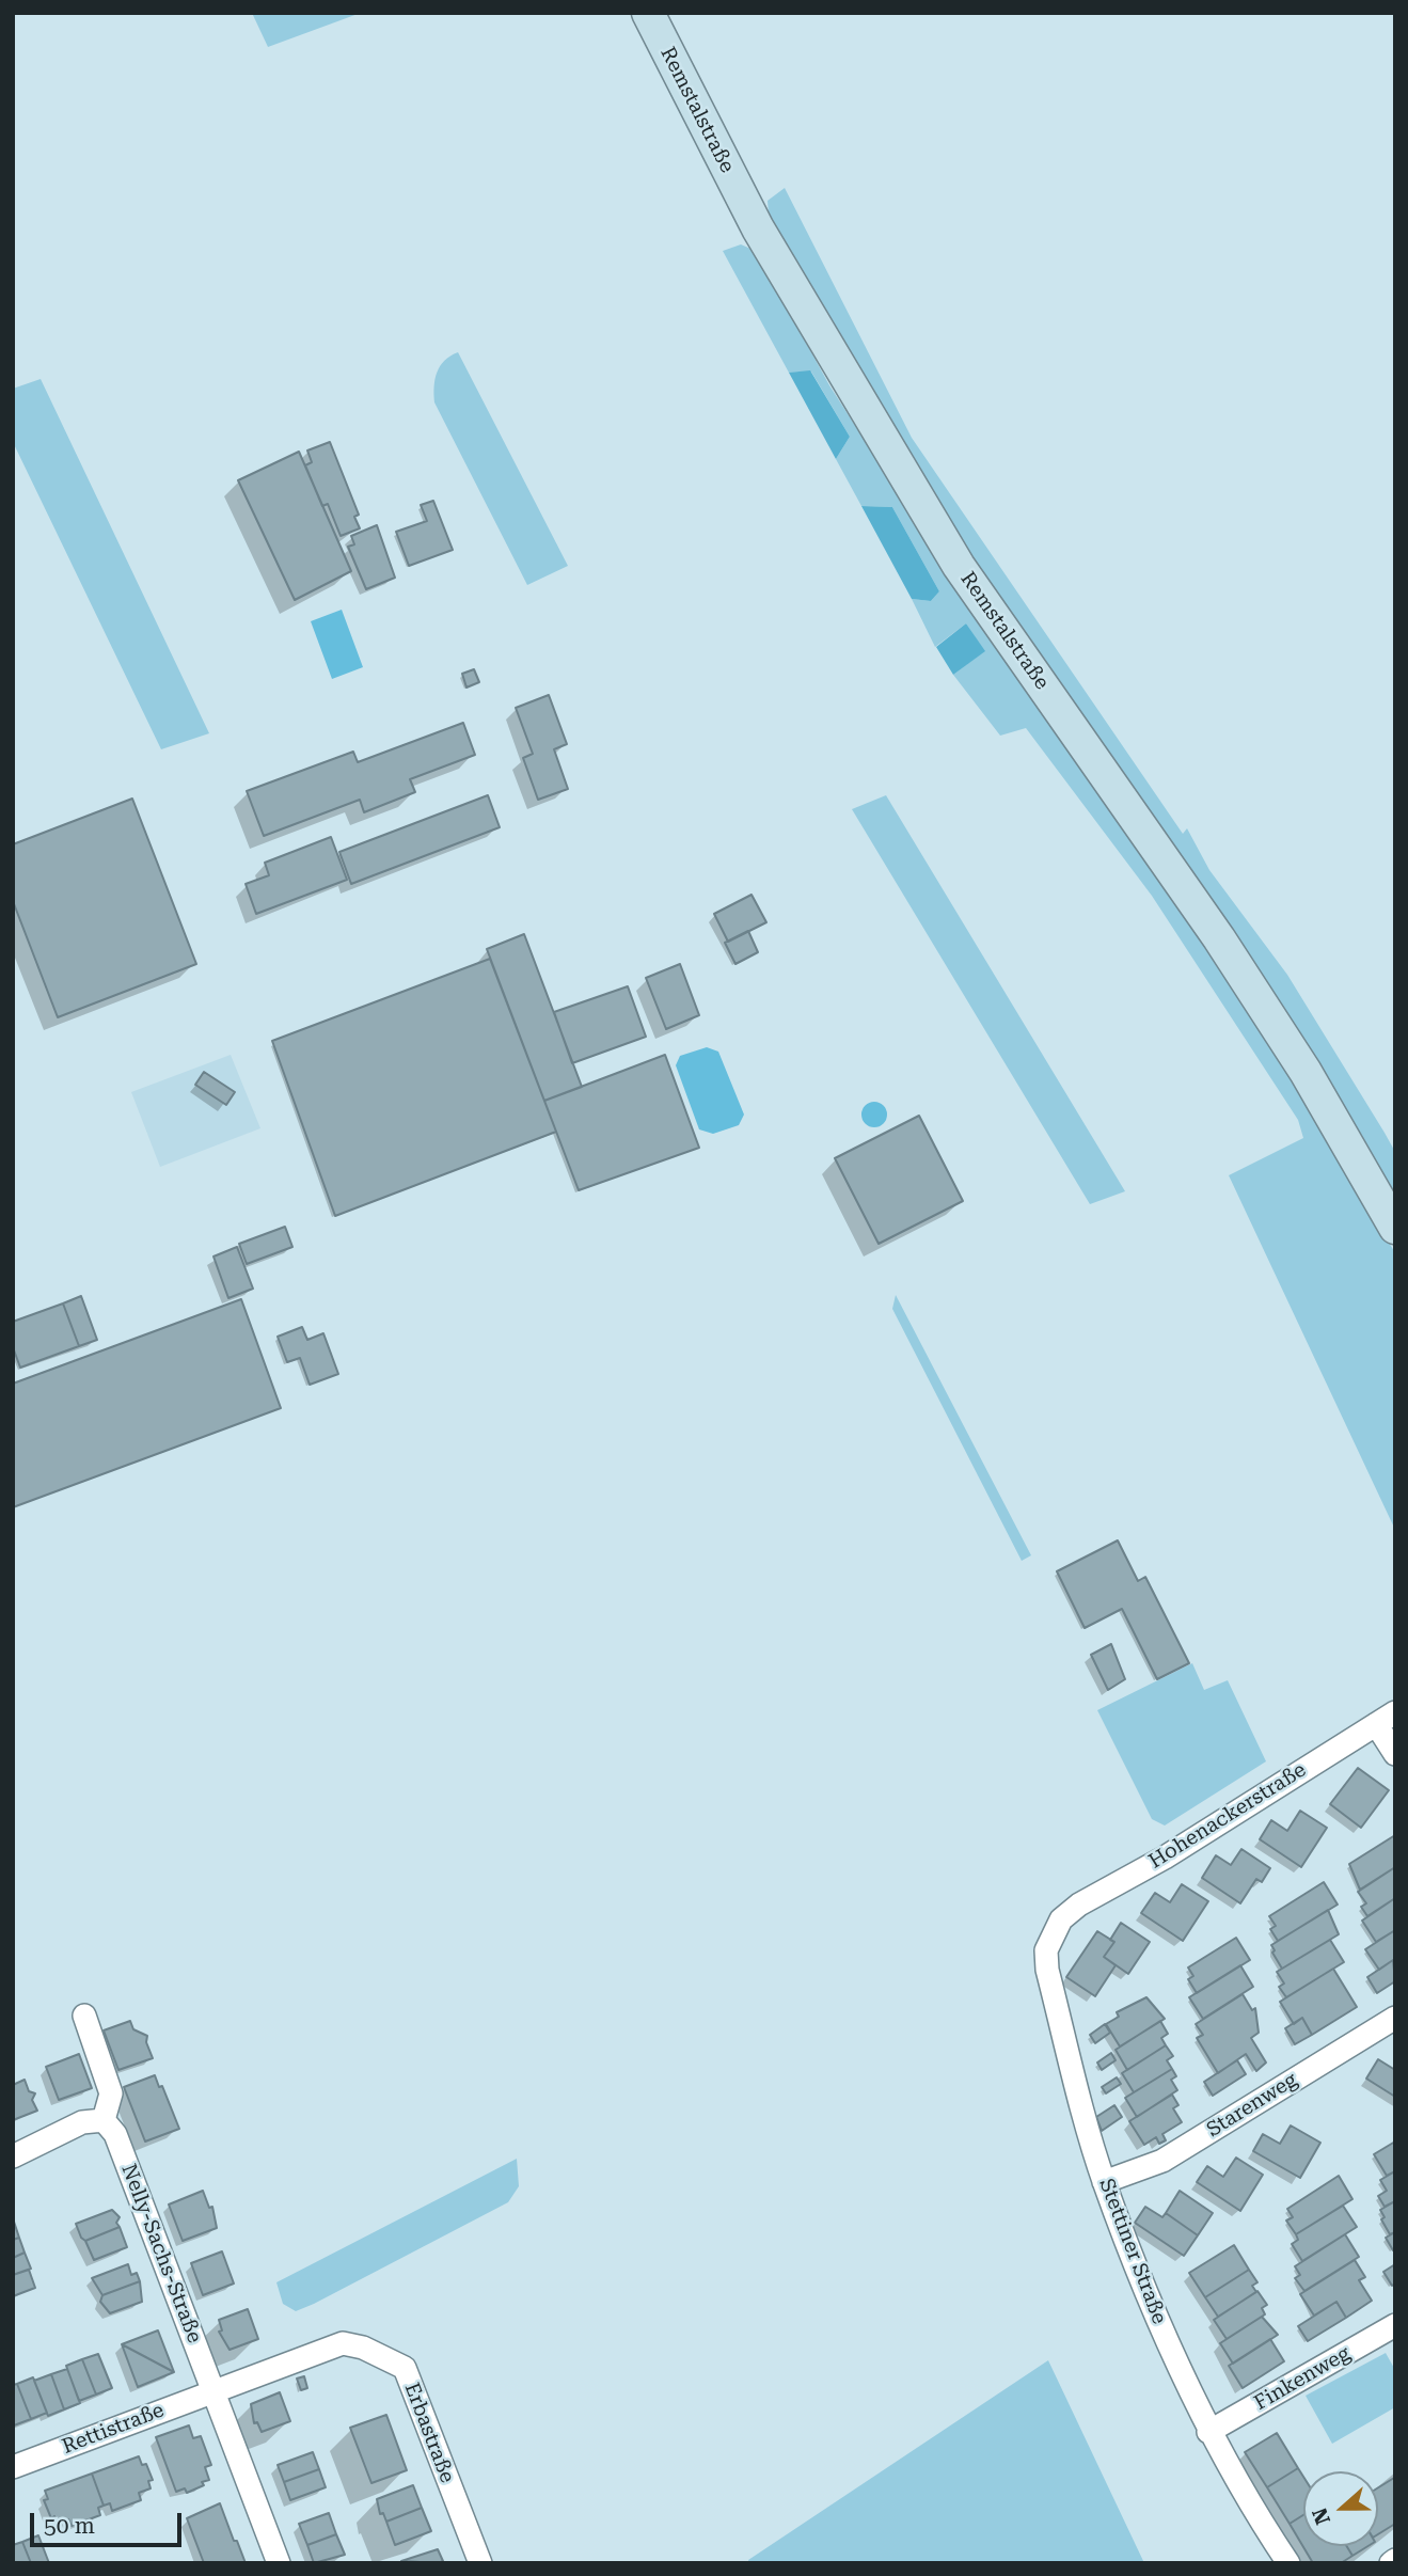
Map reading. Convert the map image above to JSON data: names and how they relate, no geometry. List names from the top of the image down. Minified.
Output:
{"streets":{"street":["Remstalstraße","Hohenackerstraße","Starenweg","Stettiner Straße","Nelly-Sachs-Straße","Finkenweg","Rettistraße","Erbastraße"]},"crossings":[["Hohenackerstraße","Stettiner Straße"],["Starenweg","Stettiner Straße"],["Stettiner Straße","Finkenweg"],["Nelly-Sachs-Straße","Rettistraße"],["Nelly-Sachs-Straße","Erbastraße"],["Rettistraße","Erbastraße"]],"scale_bar":"50 m","north":"left"}
